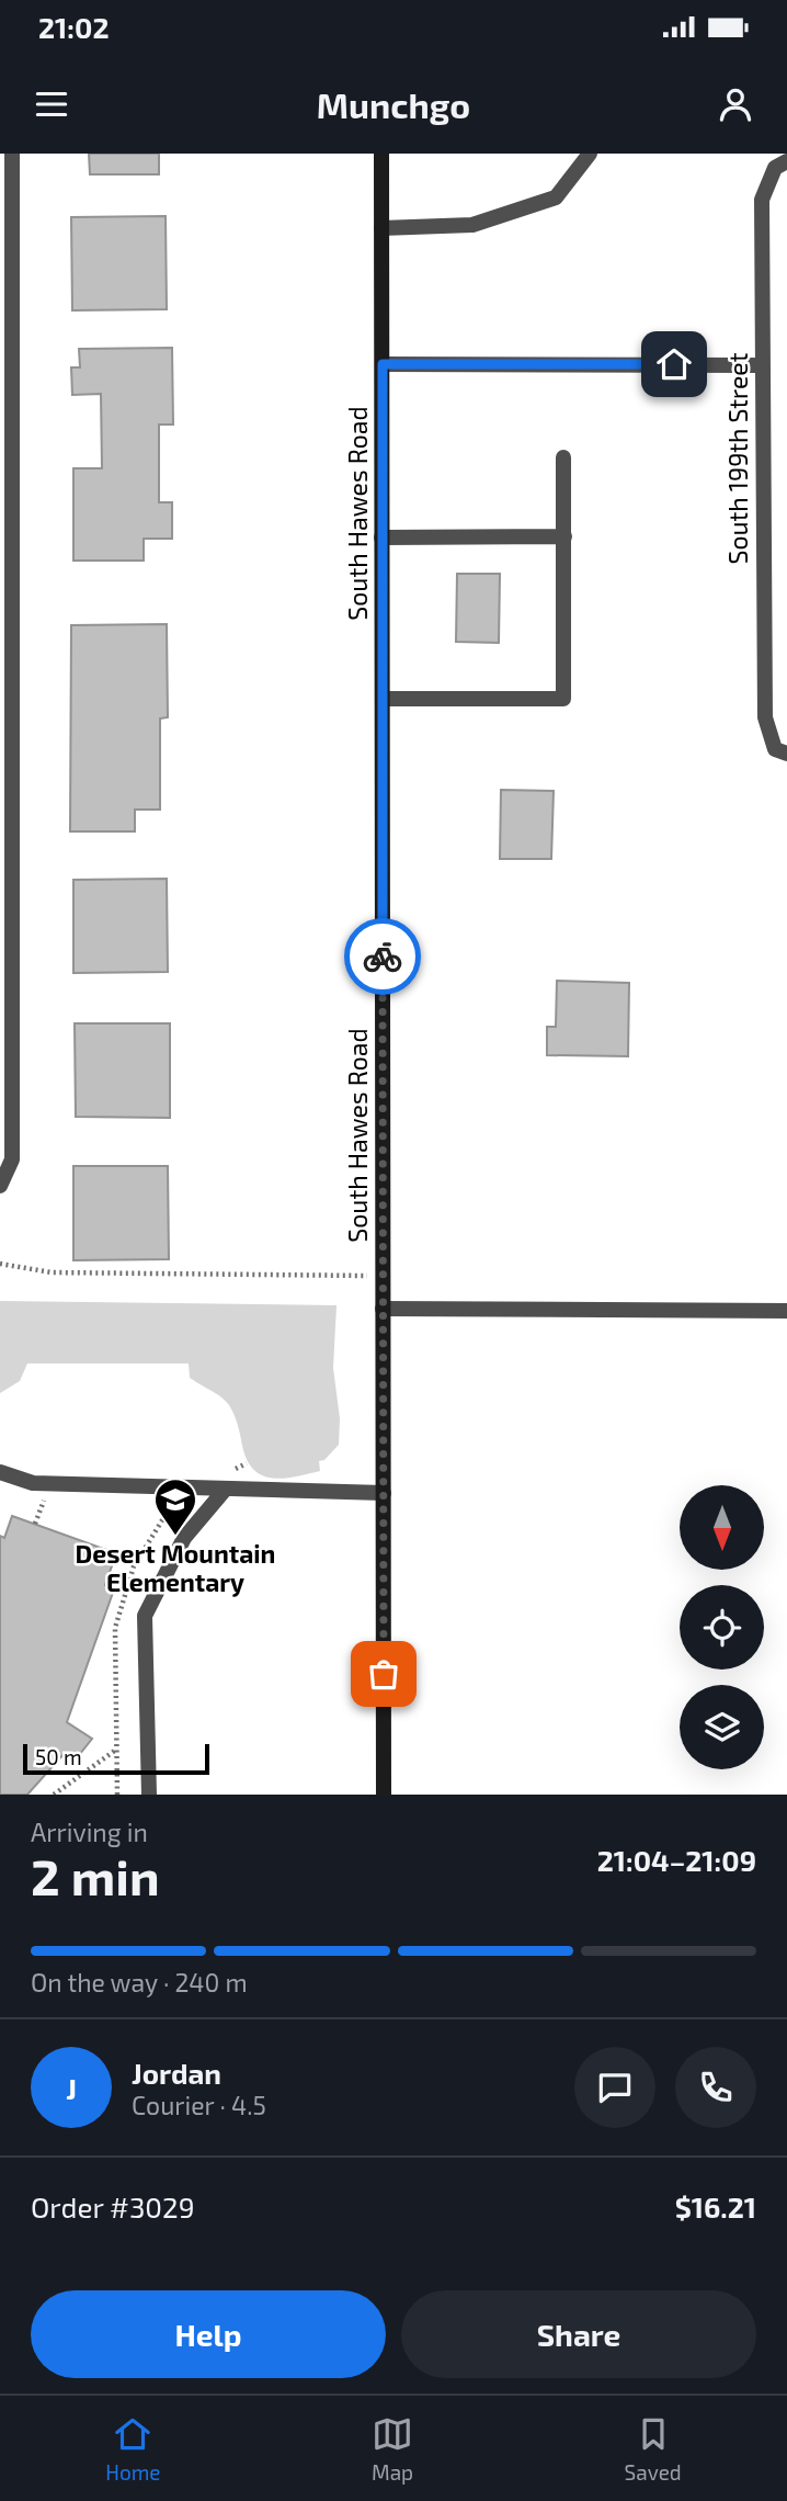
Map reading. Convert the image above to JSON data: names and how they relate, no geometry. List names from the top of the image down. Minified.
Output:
{"streets":{"main road":["South Hawes Road"],"street":["South 199th Street"]},"places":{"school or university":["Desert Mountain Elementary"]},"scale_bar":"50 m","north":"bottom","page":{"status":"21:02","header":"Munchgo","scale":"50 m","heading":["2 min","Arriving in","21:04–21:09"],"panel":["Jordan","Courier · 4.5","Order #3029","$16.21"],"bar":"On the way · 240 m","round":"J","buttons":["Help","Share"],"tabs":["Home","Map","Saved"]}}
